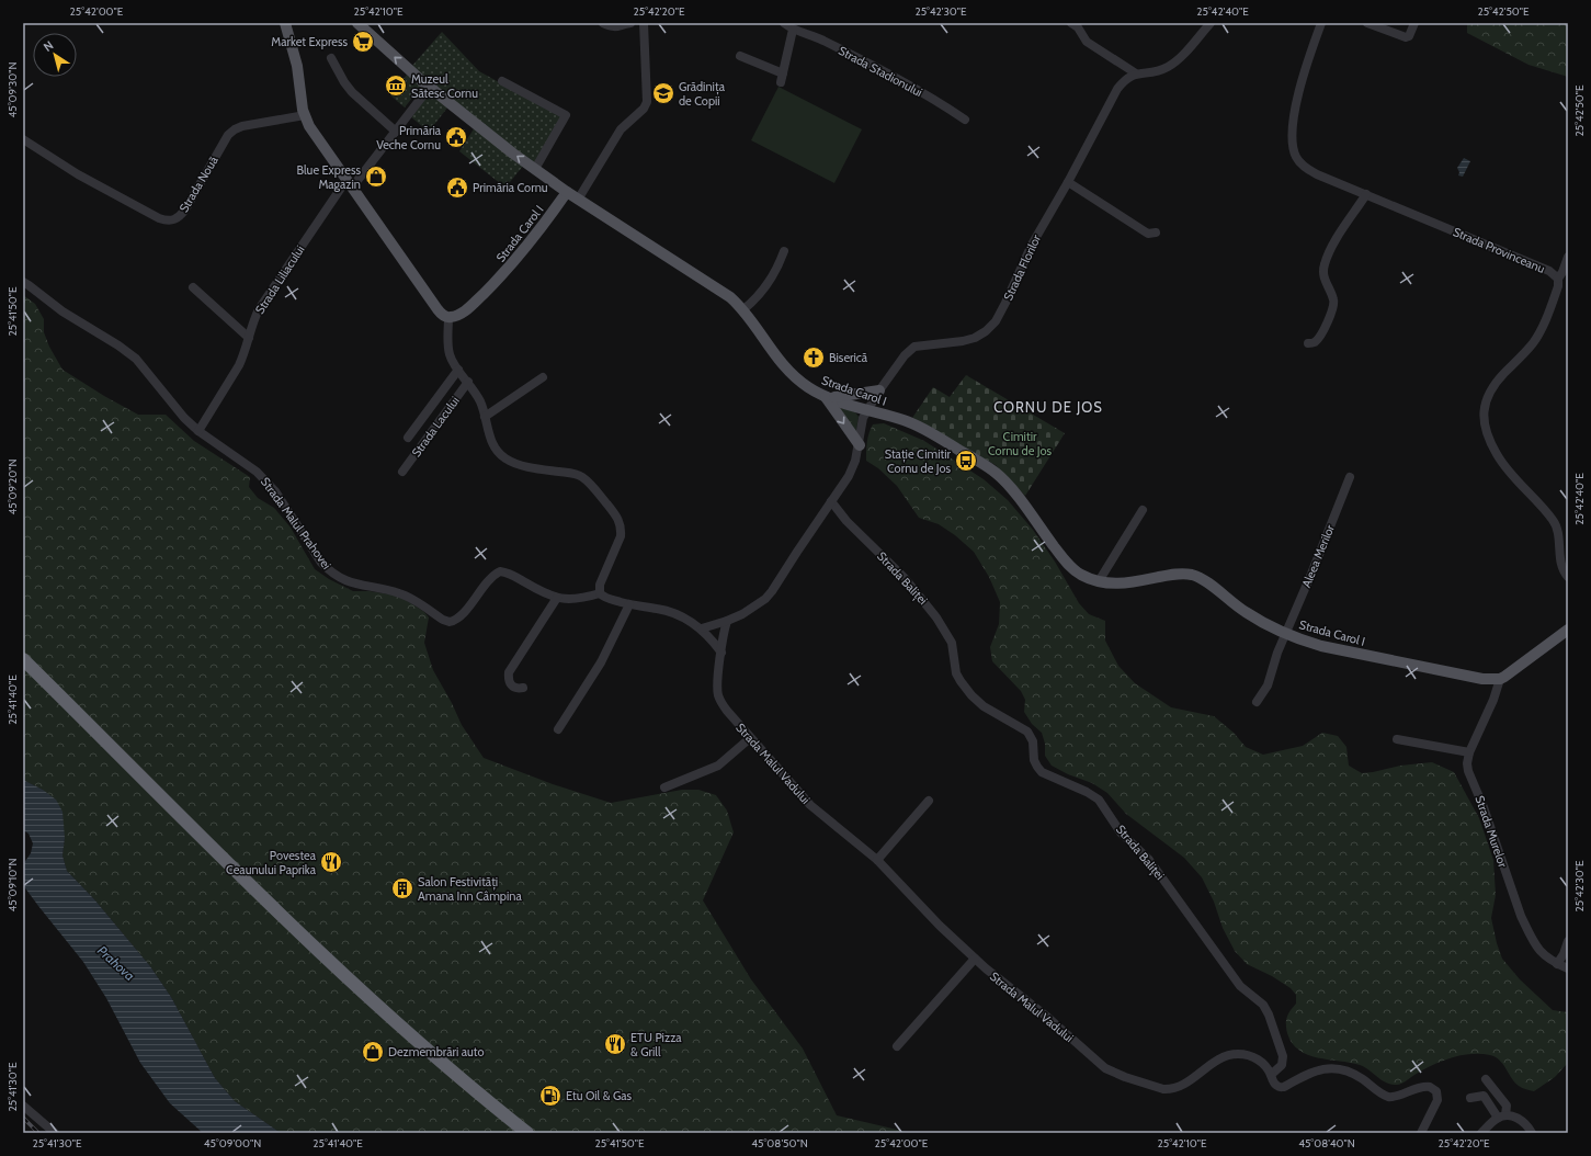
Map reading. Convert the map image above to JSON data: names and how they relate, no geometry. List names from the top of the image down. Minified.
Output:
{"streets":{"main road":["Strada Carol I"],"street":["Strada Stadionului","Strada Nouă","Strada Provinceanu","Strada Florilor","Strada Liliacului","Strada Lacului","Strada Malul Prahovei","Aleea Merilor","Strada Baliței","Strada Malul Vadului","Strada Murelor"]},"crossings":[["Strada Carol I","Strada Florilor"],["Strada Carol I","Strada Lacului"],["Strada Carol I","Aleea Merilor"],["Strada Carol I","Strada Murelor"],["Strada Liliacului","Strada Malul Prahovei"],["Strada Lacului","Strada Malul Prahovei"],["Strada Baliței","Strada Malul Vadului"]],"districts":["CORNU DE JOS"],"water":["Prahova"],"parks":["Cimitir Cornu de Jos"],"places":{"supermarket":["Market Express"],"museum":["Muzeul Sătesc Cornu"],"school or university":["Grădinița de Copii"],"public building":["Primăria Veche Cornu","Primăria Cornu"],"shop":["Blue Express Magazin","Dezmembrări auto"],"church":["Biserică"],"bus stop":["Stație Cimitir Cornu de Jos"],"restaurant":["Povestea Ceaunului Paprika","ETU Pizza & Grill"],"building":["Salon Festivități Amana Inn Câmpina"],"fuel station":["Etu Oil & Gas"]},"north":"top left","coordinates":["25°42'00\"E","25°42'10\"E","25°42'20\"E","25°42'30\"E","25°42'40\"E","25°42'50\"E","45°09'30\"N","25°41'50\"E","45°09'20\"N","25°41'40\"E","45°09'10\"N","25°41'30\"E","45°09'00\"N","45°08'50\"N","45°08'40\"N"]}
